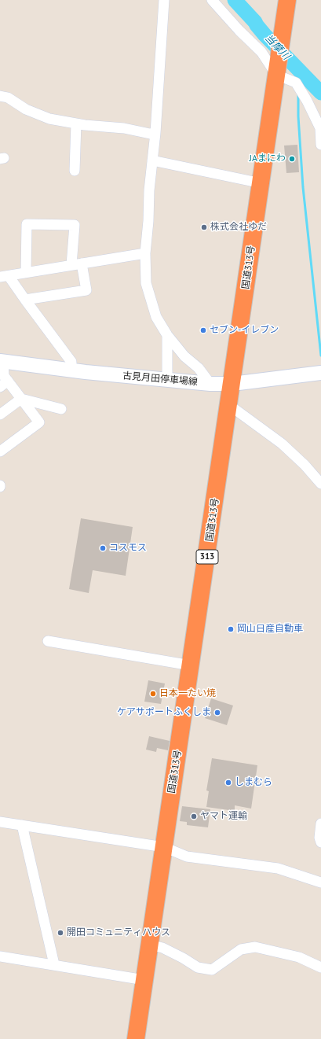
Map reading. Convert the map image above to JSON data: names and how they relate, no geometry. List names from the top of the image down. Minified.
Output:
{"streets":{"highway":["国道313号","313"],"main road":["古見月田停車場線"]},"crossings":[["国道313号","古見月田停車場線"]],"water":["当摩川"],"places":["JAまにわ","株式会社ゆだ","セブン-イレブン","コスモス","岡山日産自動車","日本一たい焼","ケアサポートふくしま","しまむら","ヤマト運輸","開田コミュニティハウス"]}
